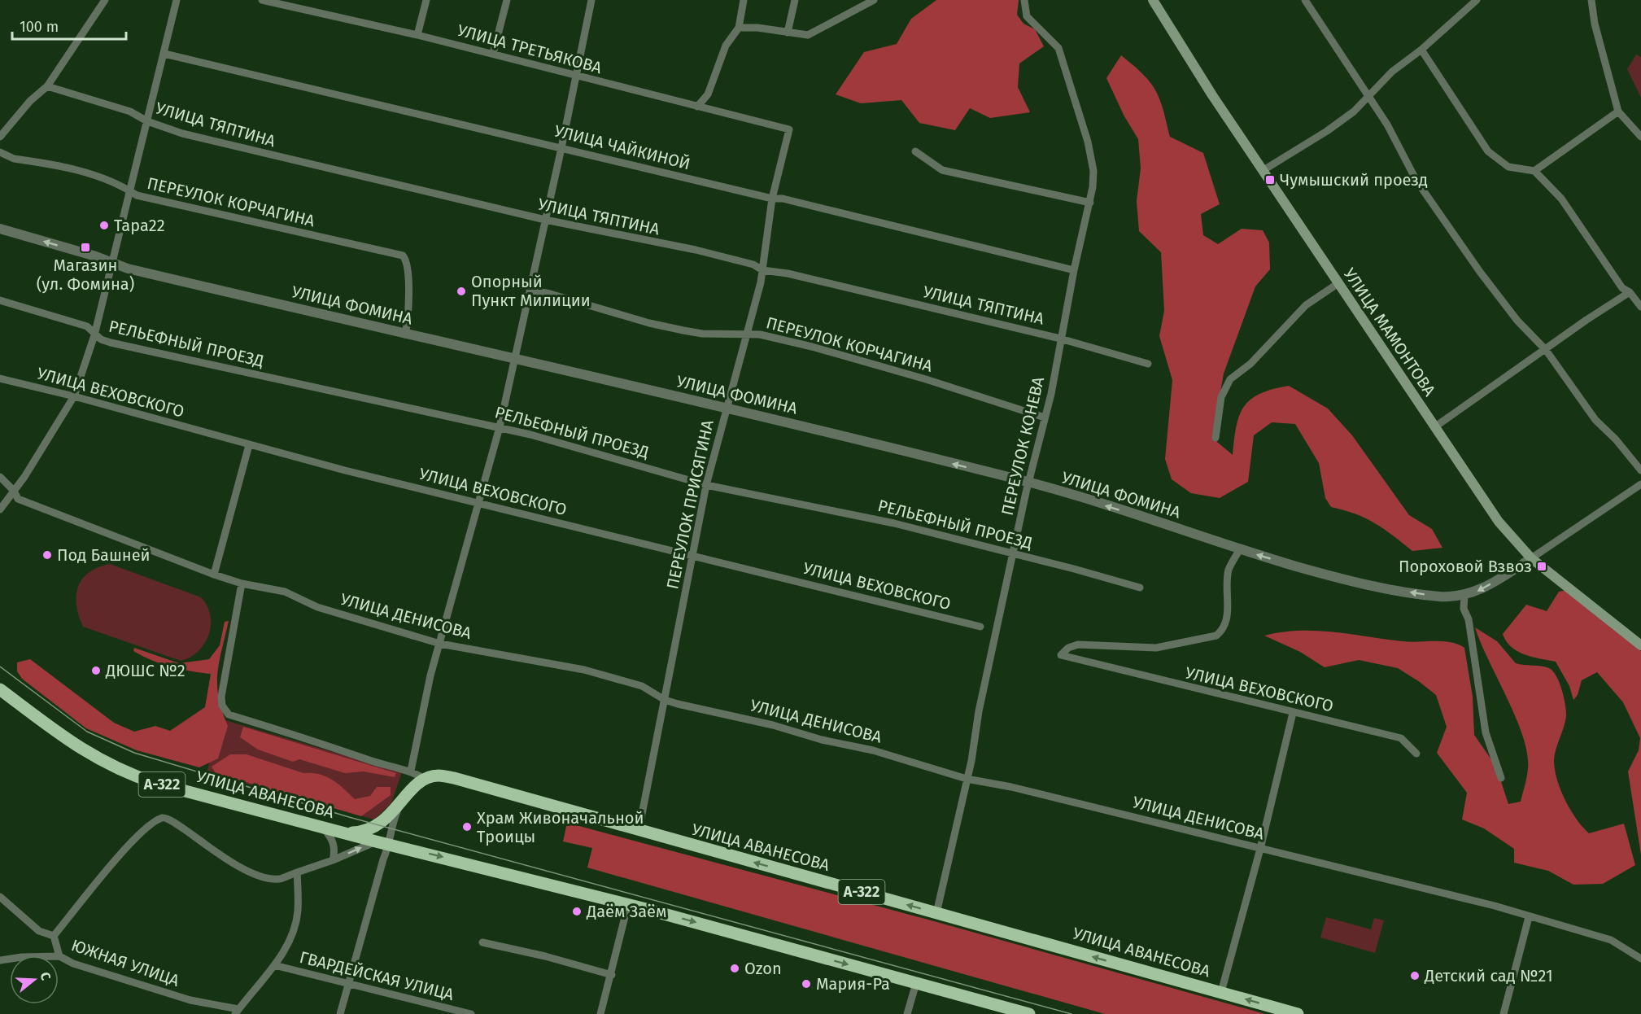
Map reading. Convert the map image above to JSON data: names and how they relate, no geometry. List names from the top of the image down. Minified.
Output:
{"streets":{"highway":["А-322","УЛИЦА АВАНЕСОВА"],"main road":["УЛИЦА МАМОНТОВА"],"street":["УЛИЦА ТРЕТЬЯКОВА","УЛИЦА ТЯПТИНА","УЛИЦА ЧАЙКИНОЙ","ПЕРЕУЛОК КОРЧАГИНА","УЛИЦА ФОМИНА","РЕЛЬЕФНЫЙ ПРОЕЗД","УЛИЦА ВЕХОВСКОГО","ПЕРЕУЛОК КОНЕВА","ПЕРЕУЛОК ПРИСЯГИНА","УЛИЦА ДЕНИСОВА","ЮЖНАЯ УЛИЦА","ГВАРДЕЙСКАЯ УЛИЦА"]},"crossings":[["УЛИЦА ТРЕТЬЯКОВА","ПЕРЕУЛОК ПРИСЯГИНА"],["УЛИЦА ТЯПТИНА","ПЕРЕУЛОК КОНЕВА"],["УЛИЦА ТЯПТИНА","ПЕРЕУЛОК ПРИСЯГИНА"],["УЛИЦА ЧАЙКИНОЙ","ПЕРЕУЛОК КОНЕВА"],["УЛИЦА ЧАЙКИНОЙ","ПЕРЕУЛОК ПРИСЯГИНА"],["ПЕРЕУЛОК КОРЧАГИНА","УЛИЦА ФОМИНА"],["ПЕРЕУЛОК КОРЧАГИНА","ПЕРЕУЛОК КОНЕВА"],["ПЕРЕУЛОК КОРЧАГИНА","ПЕРЕУЛОК ПРИСЯГИНА"],["УЛИЦА ФОМИНА","УЛИЦА ВЕХОВСКОГО"],["УЛИЦА ФОМИНА","ПЕРЕУЛОК КОНЕВА"],["УЛИЦА ФОМИНА","ПЕРЕУЛОК ПРИСЯГИНА"],["РЕЛЬЕФНЫЙ ПРОЕЗД","ПЕРЕУЛОК КОНЕВА"],["РЕЛЬЕФНЫЙ ПРОЕЗД","ПЕРЕУЛОК ПРИСЯГИНА"],["УЛИЦА ВЕХОВСКОГО","ПЕРЕУЛОК ПРИСЯГИНА"],["ПЕРЕУЛОК КОНЕВА","УЛИЦА ДЕНИСОВА"],["ПЕРЕУЛОК КОНЕВА","УЛИЦА АВАНЕСОВА"],["ПЕРЕУЛОК ПРИСЯГИНА","УЛИЦА ДЕНИСОВА"],["ПЕРЕУЛОК ПРИСЯГИНА","УЛИЦА АВАНЕСОВА"]],"one_way":["УЛИЦА ФОМИНА"],"places":{"transit":["Чумышский проезд","Магазин (ул. Фомина)","Пороховой Взвоз"],"other":["Тара22","Опорный Пункт Милиции","Под Башней","ДЮШС №2","Храм Живоначальной Троицы","Даём Заём","Ozon","Детский сад №21","Мария-Ра"]},"scale_bar":"100 m","north":"right"}
